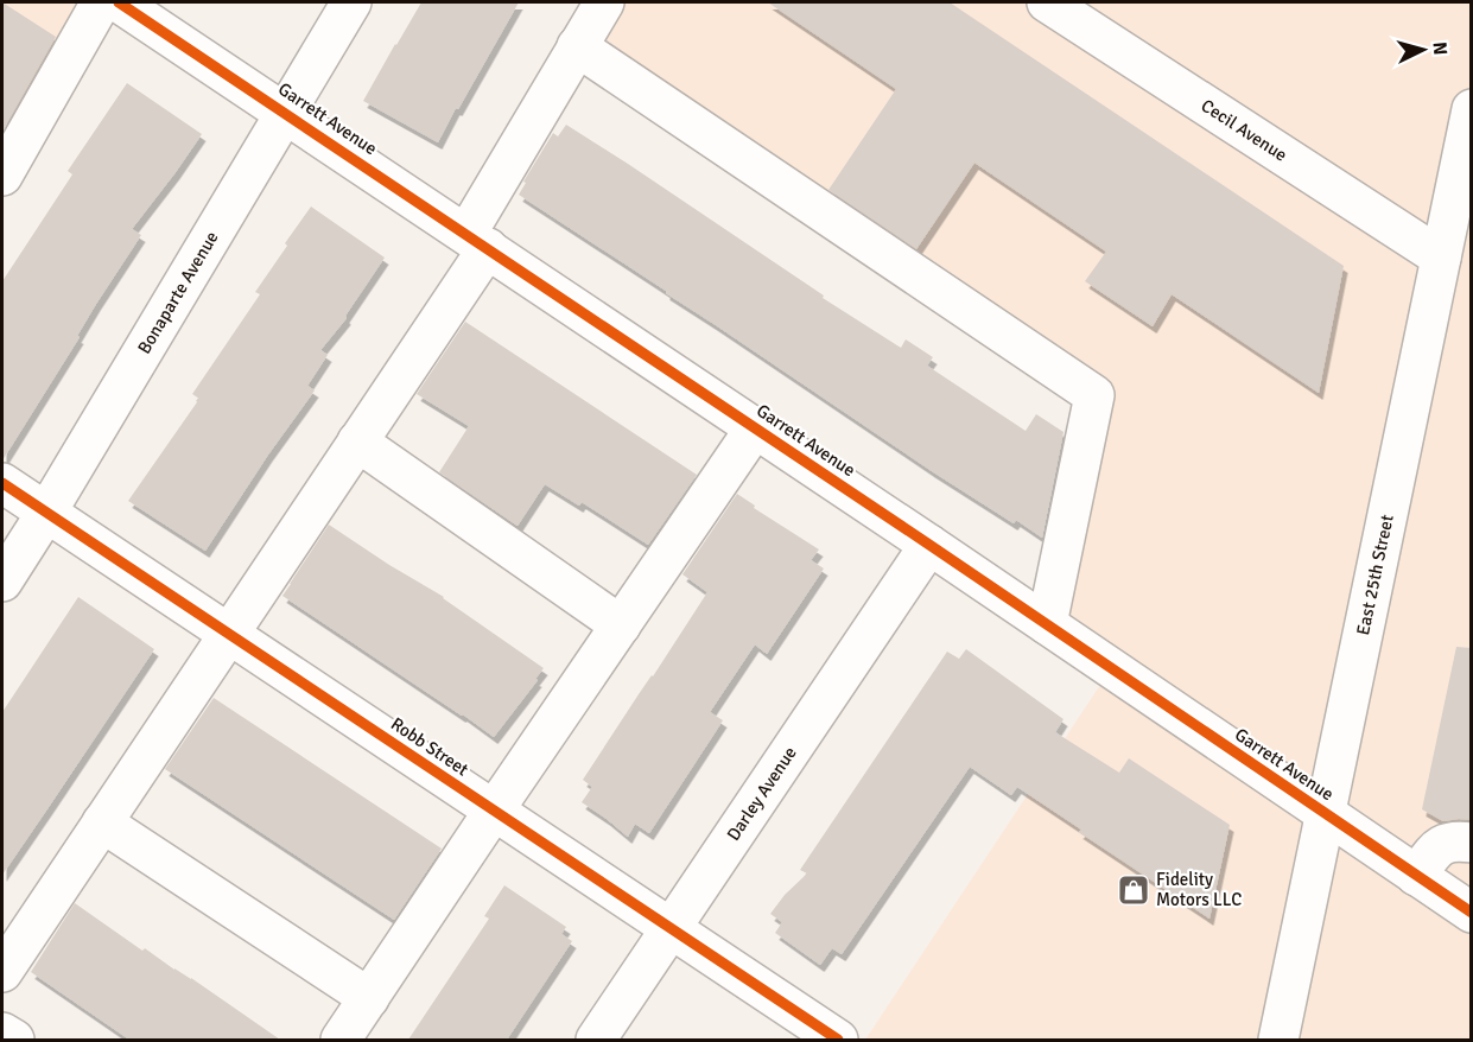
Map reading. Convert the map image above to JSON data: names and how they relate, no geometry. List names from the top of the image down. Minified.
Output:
{"streets":{"street":["Garrett Avenue","Cecil Avenue","Bonaparte Avenue","East 25th Street","Robb Street","Darley Avenue"]},"crossings":[["Garrett Avenue","Bonaparte Avenue"],["Garrett Avenue","East 25th Street"],["Garrett Avenue","Darley Avenue"],["Cecil Avenue","East 25th Street"],["Bonaparte Avenue","Robb Street"],["Robb Street","Darley Avenue"]],"places":{"shop":["Fidelity Motors LLC"]},"north":"right"}
